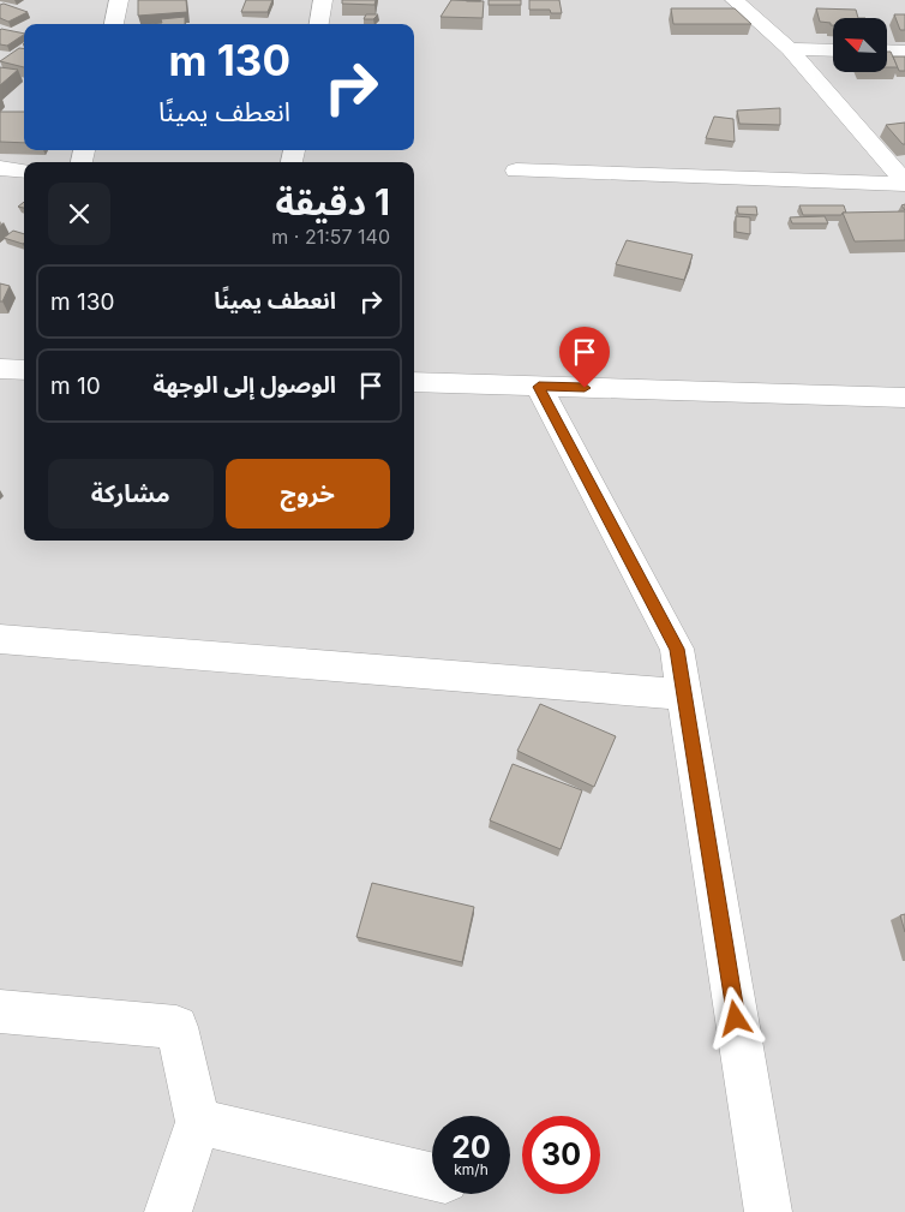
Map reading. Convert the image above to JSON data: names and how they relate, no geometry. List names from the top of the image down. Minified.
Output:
{"north":"top left","page":{"turn":["130 m","انعطف يمينًا"],"heading":["1 دقيقة","140 m · 21:57"],"list":[{"name":"انعطف يمينًا","value":"130 m"},{"name":"الوصول إلى الوجهة","value":"10 m"}],"buttons":["خروج","مشاركة"],"speed":"20 km/h","limit":"30"}}
